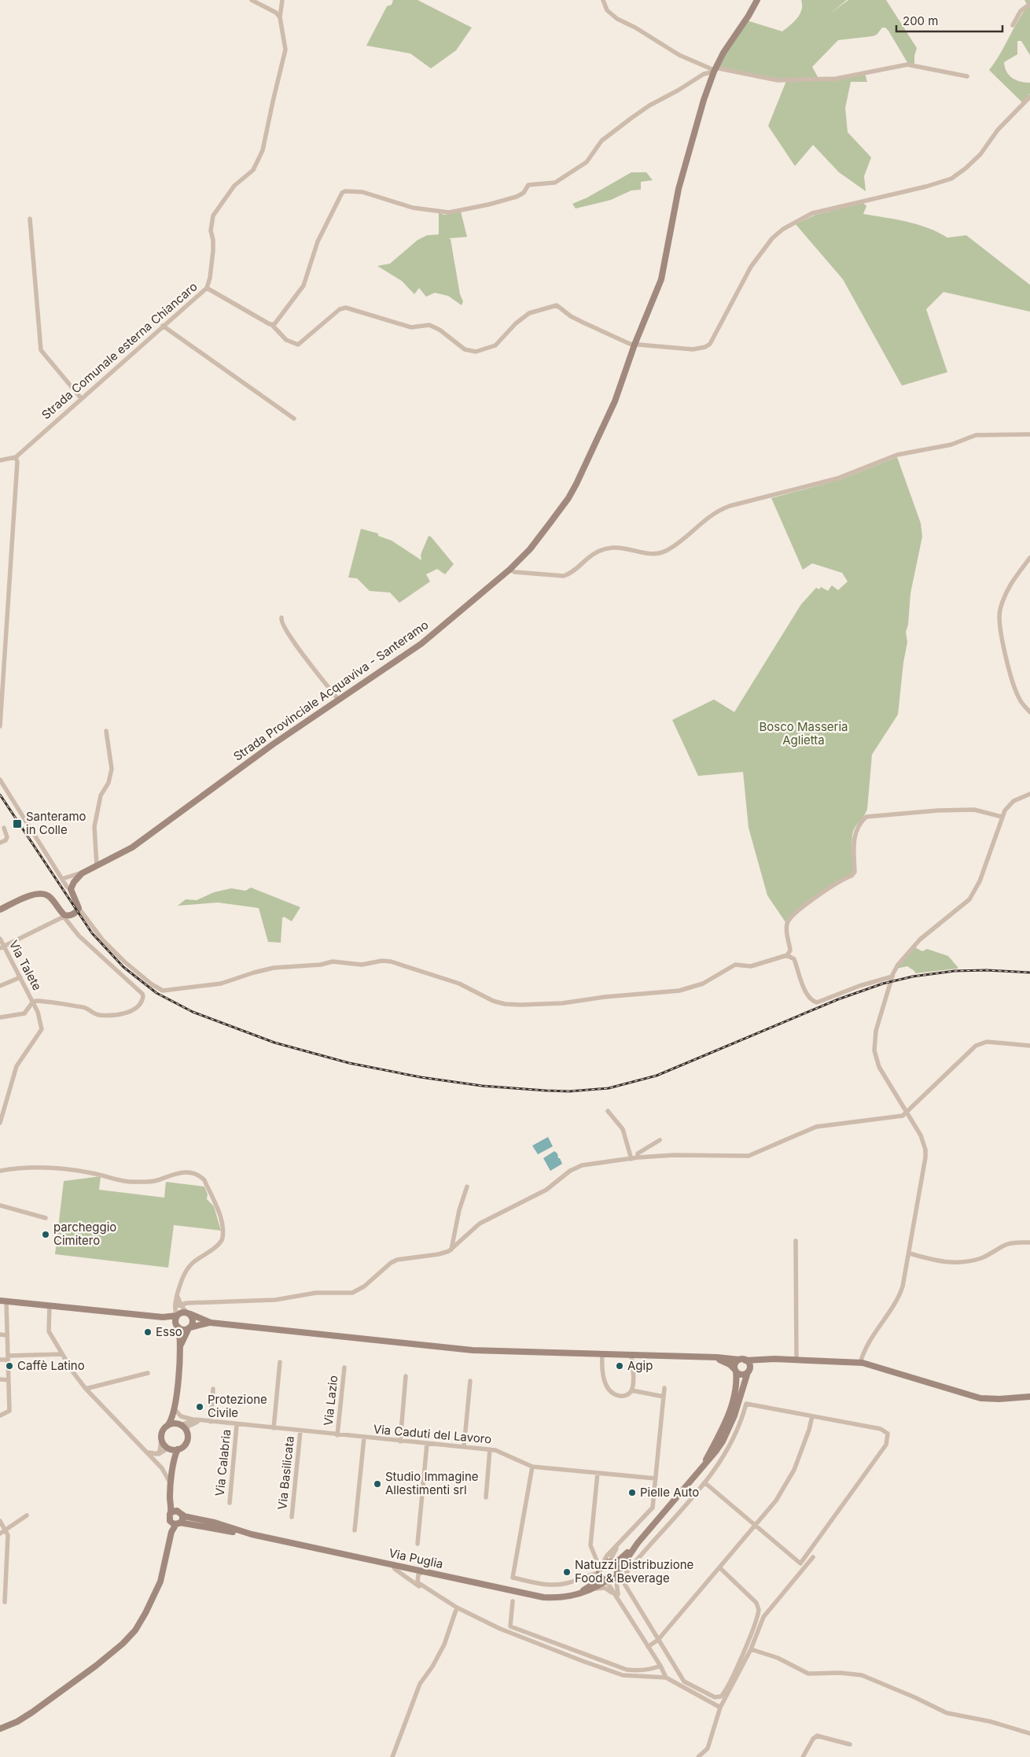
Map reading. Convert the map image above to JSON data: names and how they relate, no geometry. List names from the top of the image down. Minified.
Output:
{"streets":{"main road":["Strada Provinciale Acquaviva - Santeramo","Via Puglia"],"street":["Strada Comunale esterna Chiancaro","Via Talete","Via Lazio","Via Caduti del Lavoro","Via Calabria","Via Basilicata"]},"crossings":[["Via Lazio","Via Caduti del Lavoro"],["Via Caduti del Lavoro","Via Calabria"],["Via Caduti del Lavoro","Via Basilicata"]],"parks":["Bosco Masseria Aglietta"],"places":{"transit":["Santeramo in Colle"],"other":["parcheggio Cimitero","Esso","Caffè Latino","Agip","Protezione Civile","Studio Immagine Allestimenti srl","Pielle Auto","Natuzzi Distribuzione Food & Beverage"]},"scale_bar":"200 m"}
